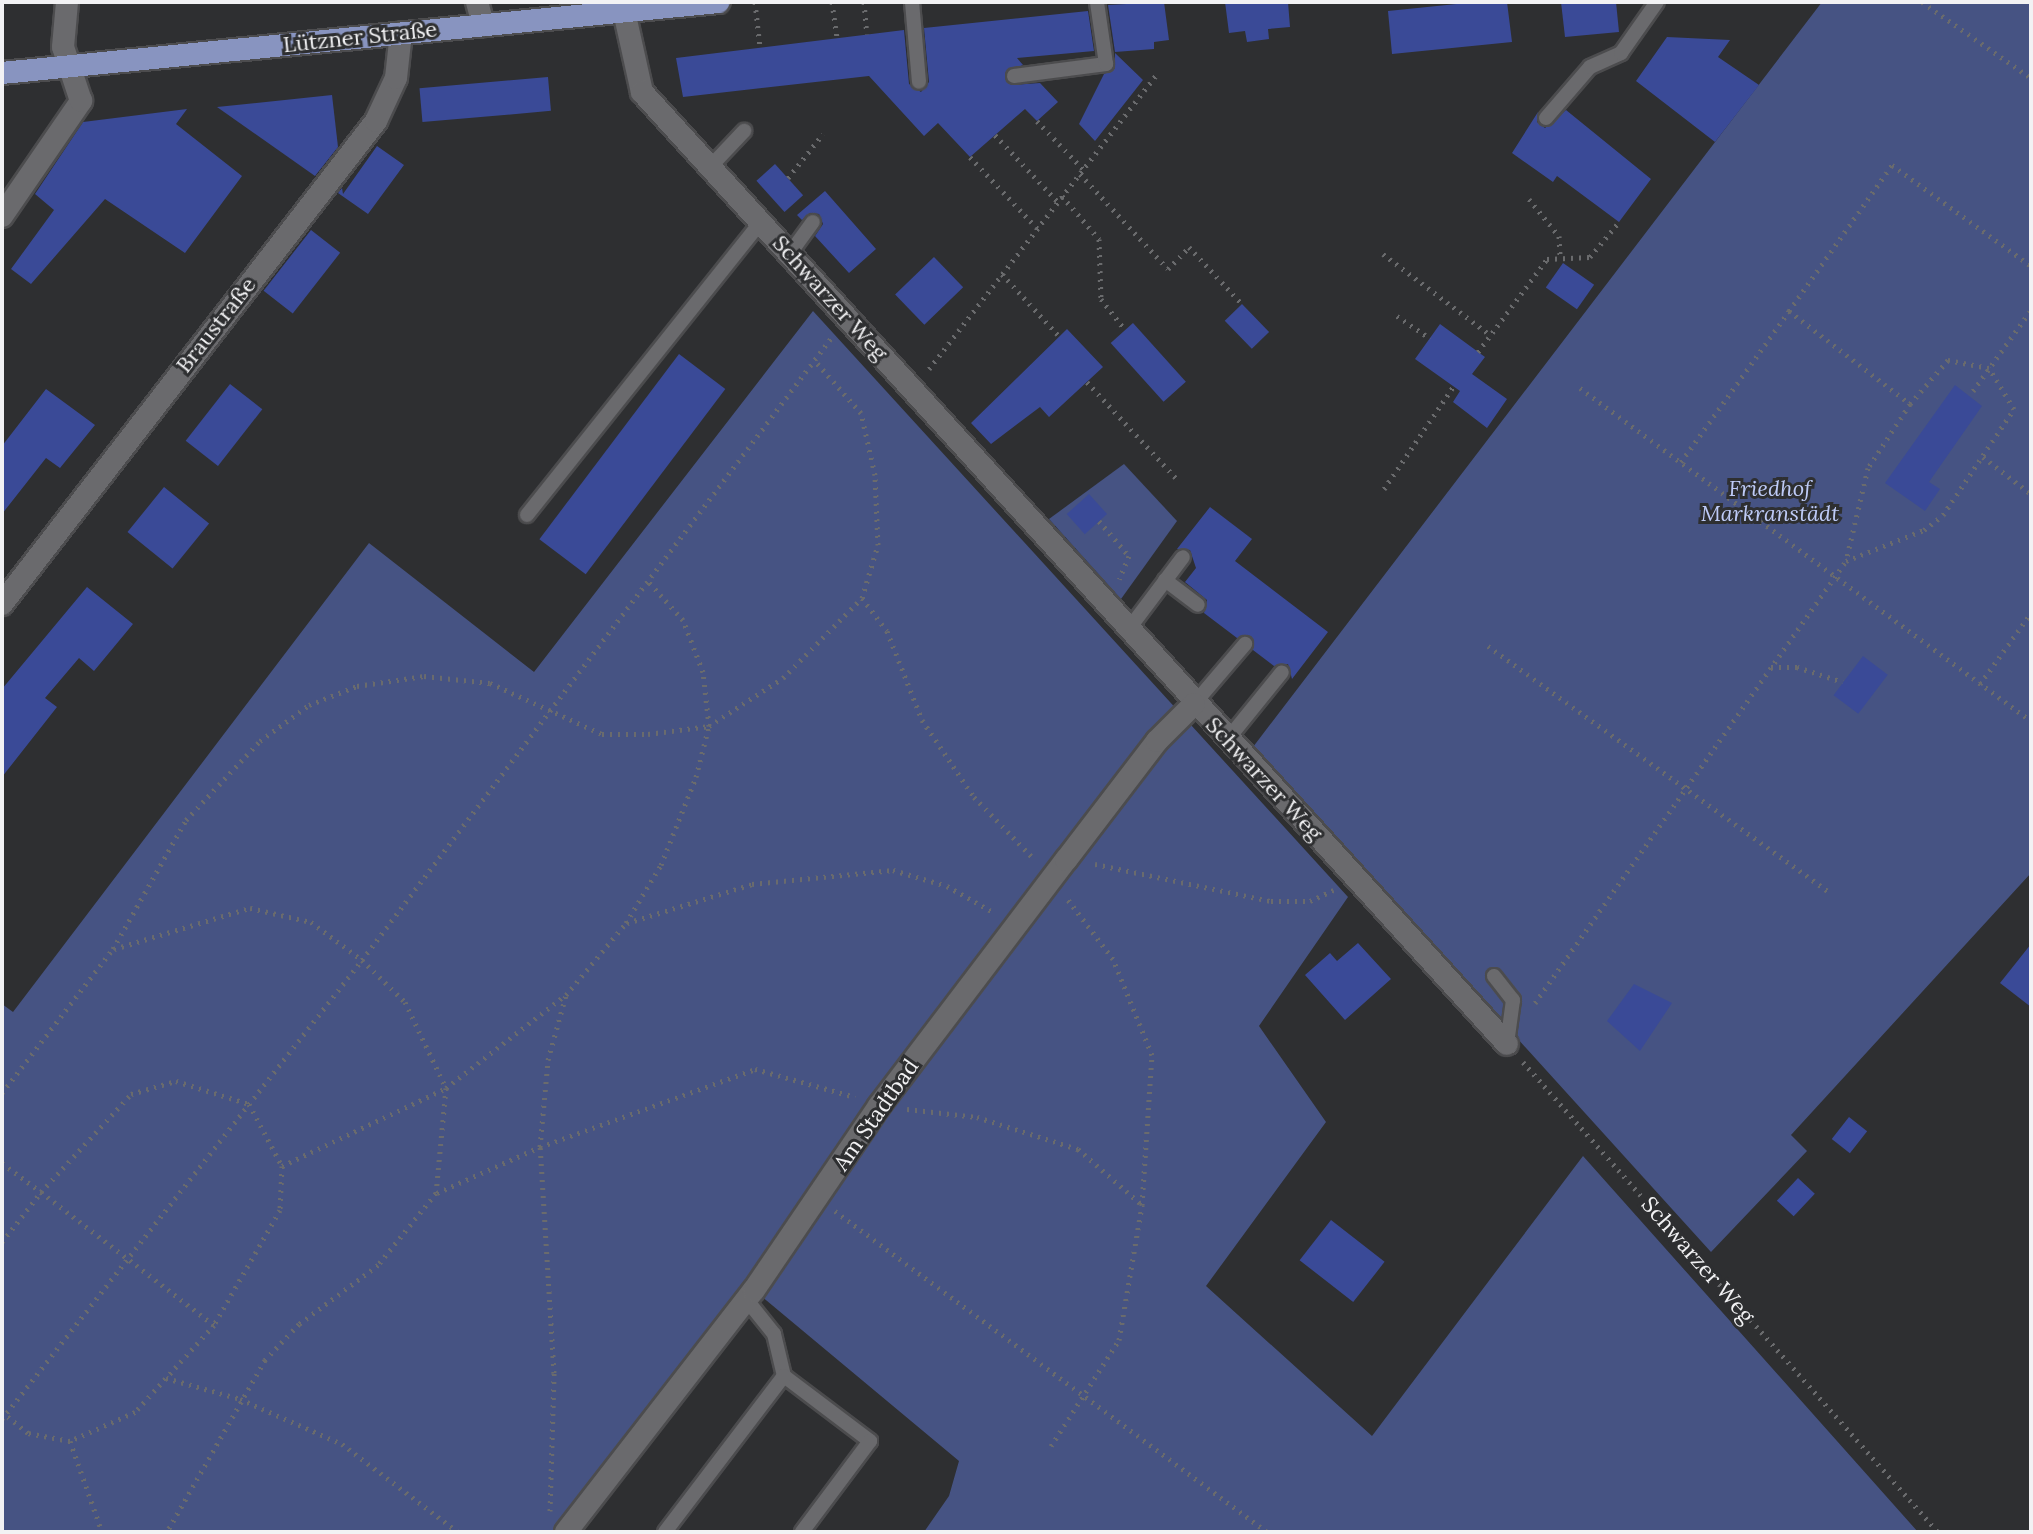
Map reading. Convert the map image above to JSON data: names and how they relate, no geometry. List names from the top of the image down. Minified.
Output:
{"streets":{"main road":["Lützner Straße"],"street":["Schwarzer Weg","Braustraße","Am Stadtbad"]},"crossings":[["Lützner Straße","Schwarzer Weg"],["Lützner Straße","Braustraße"],["Schwarzer Weg","Am Stadtbad"]],"parks":["Friedhof Markranstädt"]}
